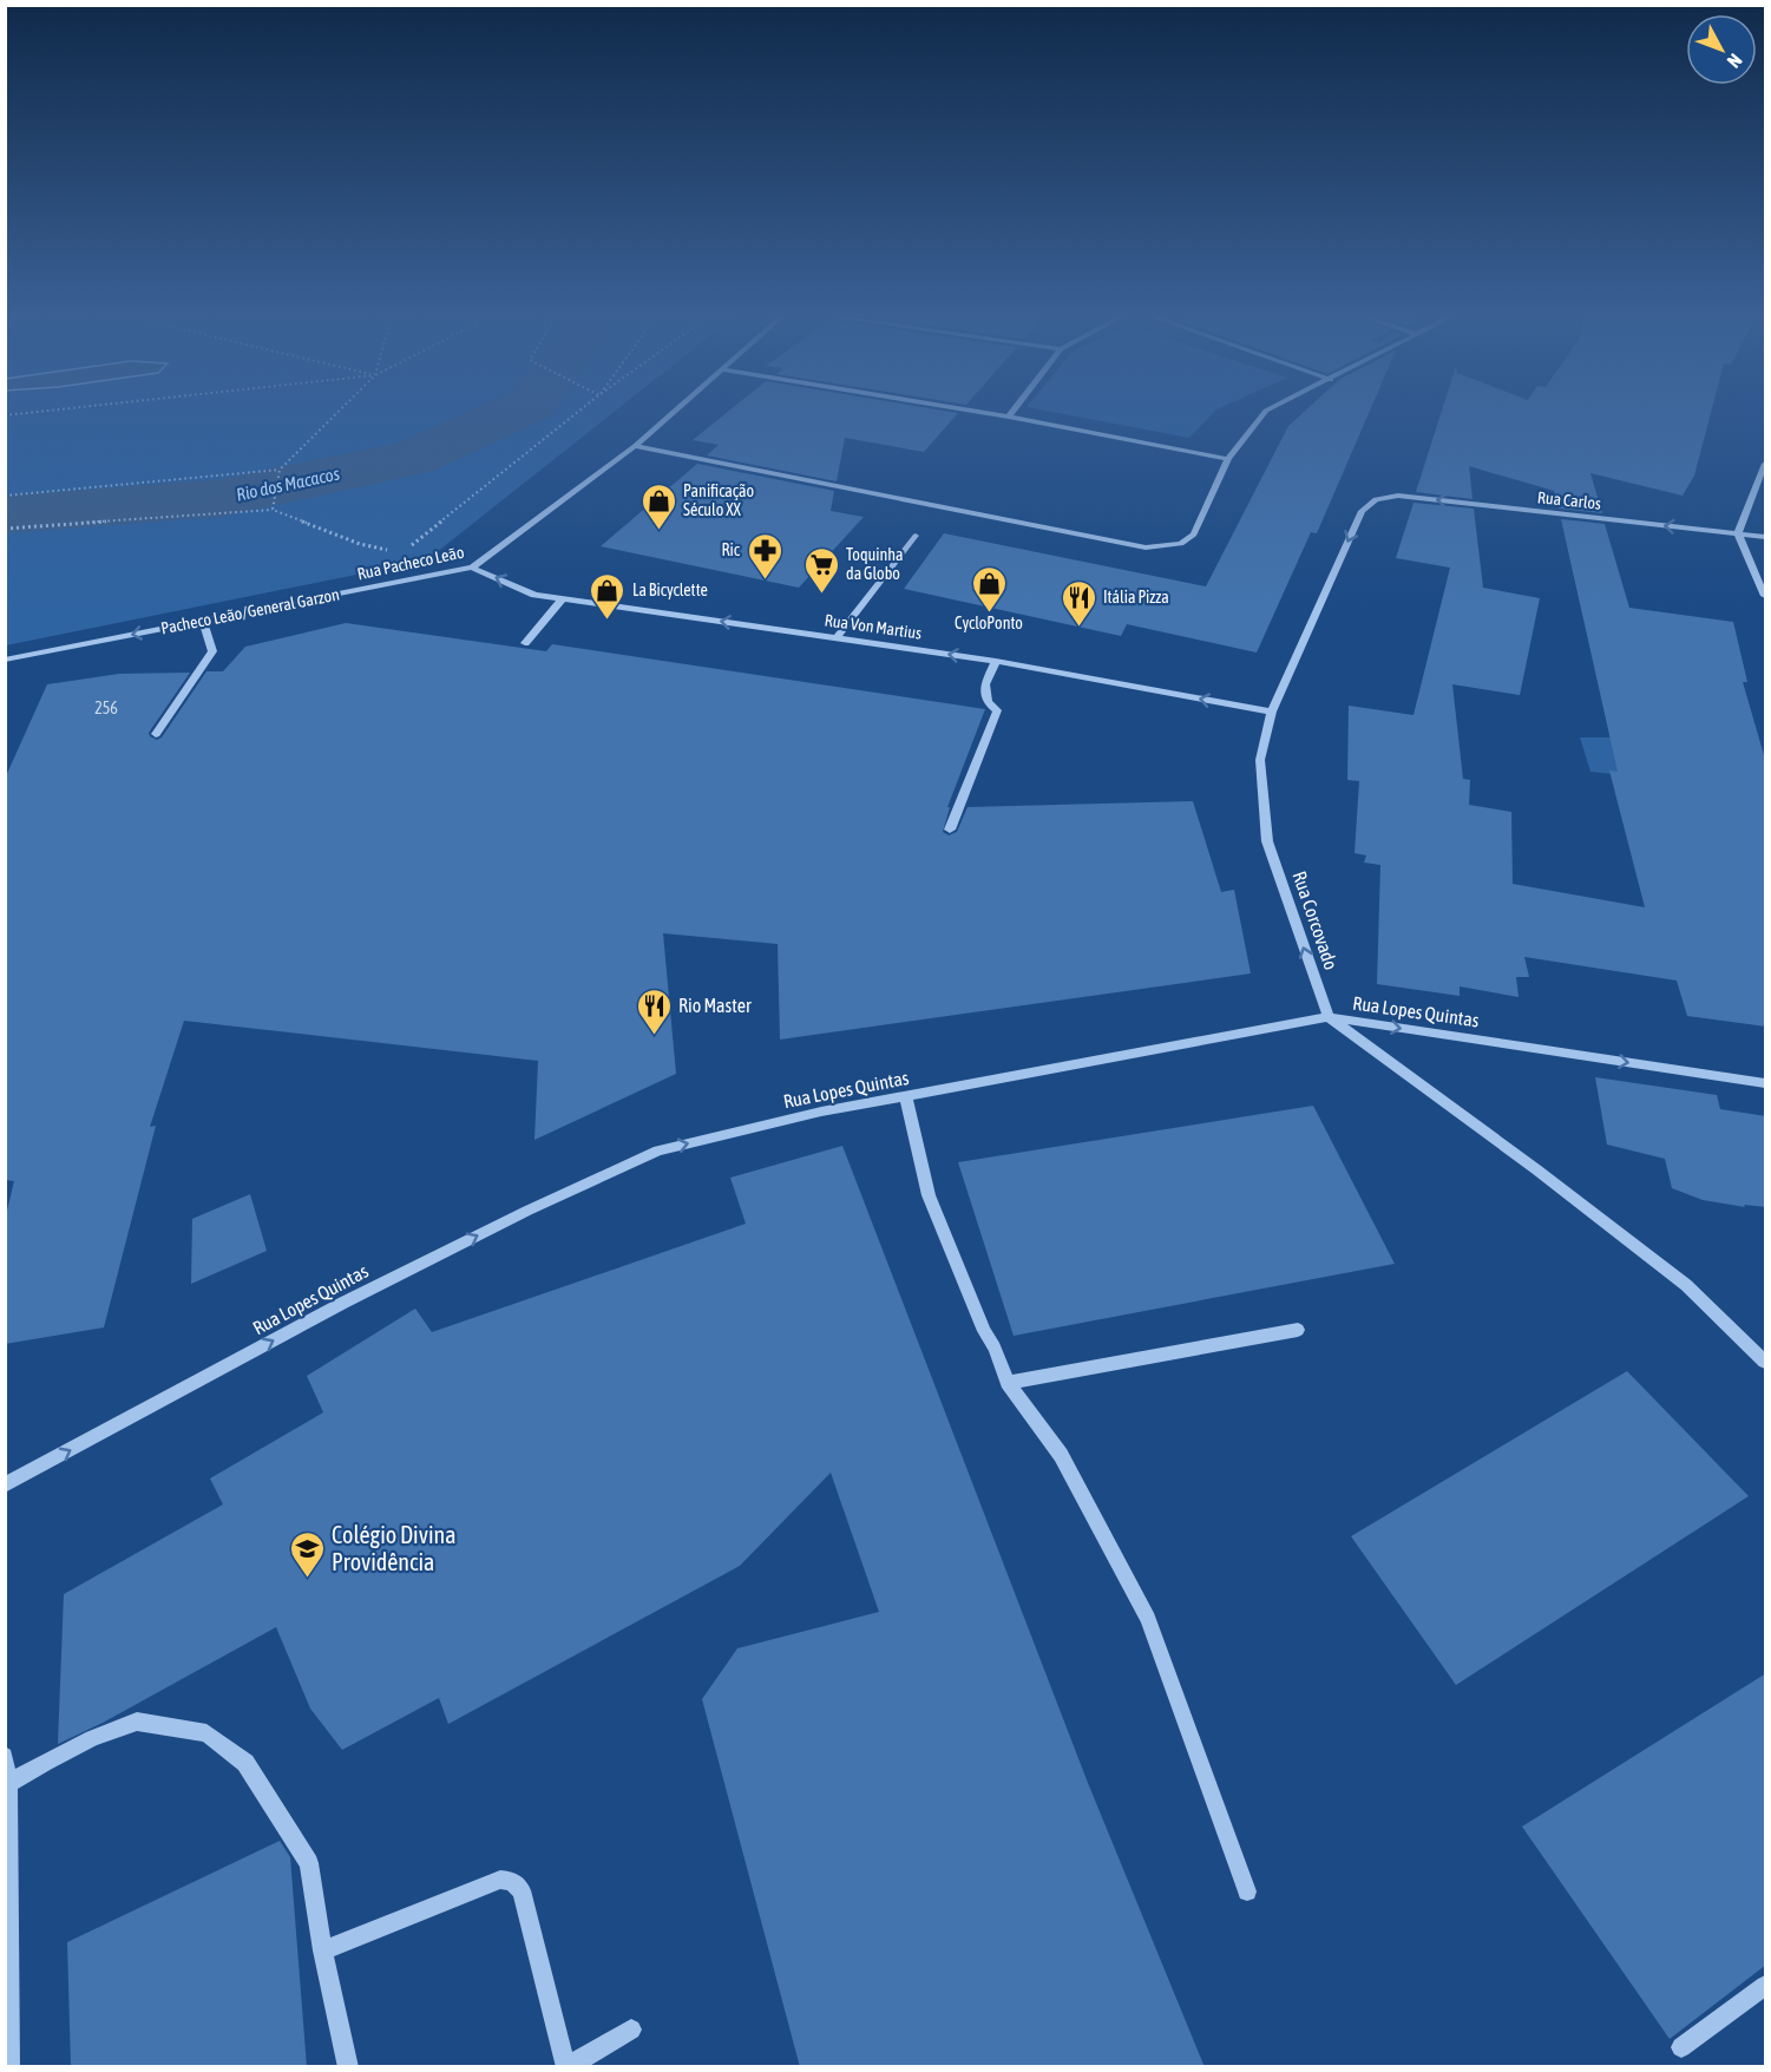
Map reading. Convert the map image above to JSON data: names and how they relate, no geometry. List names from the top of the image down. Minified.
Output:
{"streets":{"street":["Rua Carlos","Rua Pacheco Leão","Rua Von Martius","Rua Corcovado","Rua Lopes Quintas"]},"crossings":[["Rua Carlos","Rua Corcovado"],["Rua Pacheco Leão","Rua Von Martius"],["Rua Von Martius","Rua Corcovado"],["Rua Corcovado","Rua Lopes Quintas"]],"one_way":["Rua Carlos","Rua Von Martius","Rua Lopes Quintas"],"water":["Rio dos Macacos"],"places":{"shop":["Panificação Século XX","CycloPonto","La Bicyclette"],"pharmacy":["Ric"],"supermarket":["Toquinha da Globo"],"restaurant":["Itália Pizza","Rio Master"],"school or university":["Colégio Divina Providência"]},"house_numbers":["256"],"north":"bottom right"}
